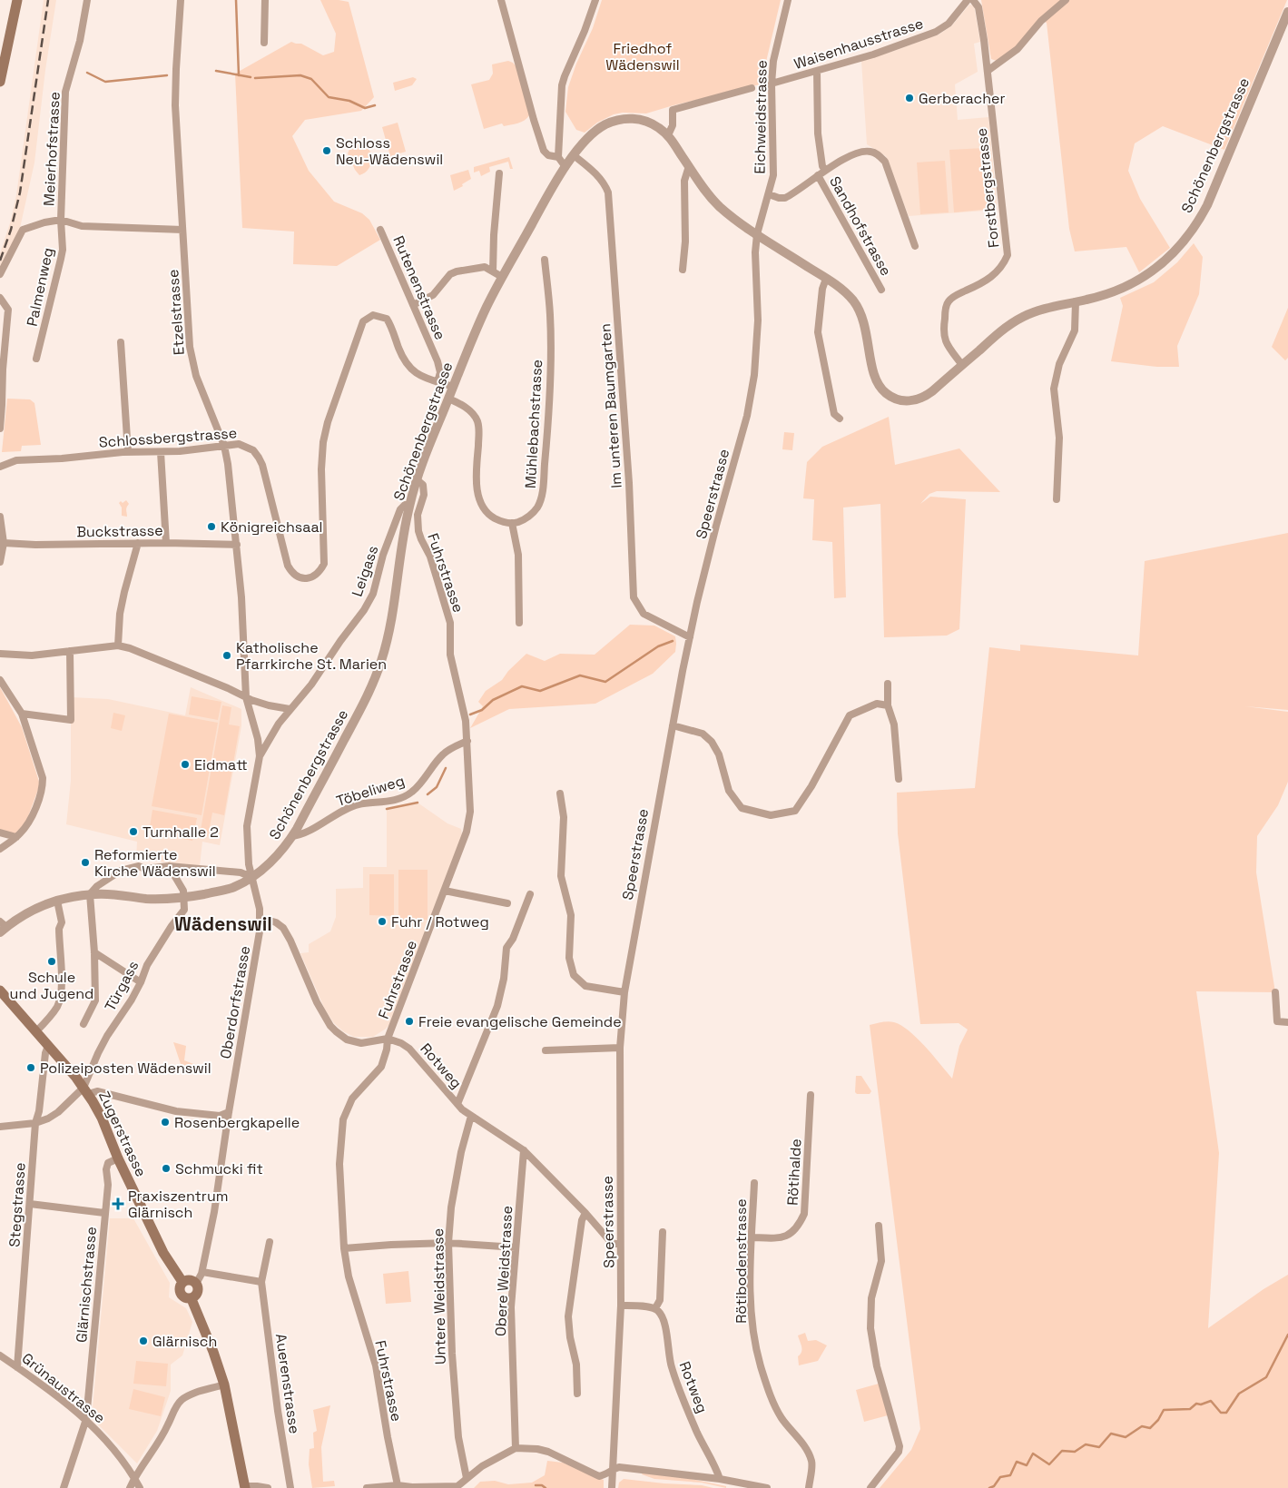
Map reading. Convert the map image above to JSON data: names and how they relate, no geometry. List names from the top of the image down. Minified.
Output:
{"streets":{"main road":["Zugerstrasse"],"street":["Waisenhausstrasse","Eichweidstrasse","Schönenbergstrasse","Meierhofstrasse","Forstbergstrasse","Sandhofstrasse","Palmenweg","Rutenenstrasse","Etzelstrasse","Im unteren Baumgarten","Mühlebachstrasse","Schlossbergstrasse","Speerstrasse","Buckstrasse","Leigass","Fuhrstrasse","Töbeliweg","Türgass","Oberdorfstrasse","Rotweg","Rötihalde","Stegstrasse","Rötibodenstrasse","Obere Weidstrasse","Glärnischstrasse","Untere Weidstrasse","Auerenstrasse","Grünaustrasse"]},"crossings":[["Waisenhausstrasse","Eichweidstrasse"],["Eichweidstrasse","Schönenbergstrasse"],["Eichweidstrasse","Speerstrasse"],["Schönenbergstrasse","Forstbergstrasse"],["Schönenbergstrasse","Im unteren Baumgarten"],["Schönenbergstrasse","Schlossbergstrasse"],["Schönenbergstrasse","Speerstrasse"],["Schönenbergstrasse","Leigass"],["Schönenbergstrasse","Fuhrstrasse"],["Schönenbergstrasse","Töbeliweg"],["Schönenbergstrasse","Türgass"],["Schönenbergstrasse","Oberdorfstrasse"],["Meierhofstrasse","Palmenweg"],["Rutenenstrasse","Schlossbergstrasse"],["Etzelstrasse","Schlossbergstrasse"],["Etzelstrasse","Buckstrasse"],["Etzelstrasse","Oberdorfstrasse"],["Im unteren Baumgarten","Speerstrasse"],["Speerstrasse","Rotweg"],["Leigass","Oberdorfstrasse"],["Fuhrstrasse","Töbeliweg"],["Fuhrstrasse","Rotweg"],["Türgass","Zugerstrasse"],["Oberdorfstrasse","Zugerstrasse"],["Rotweg","Obere Weidstrasse"],["Rotweg","Untere Weidstrasse"],["Zugerstrasse","Stegstrasse"],["Zugerstrasse","Glärnischstrasse"],["Rötihalde","Rötibodenstrasse"],["Stegstrasse","Grünaustrasse"],["Glärnischstrasse","Grünaustrasse"]],"districts":["Wädenswil"],"parks":["Friedhof Wädenswil"],"places":{"other":["Gerberacher","Schloss Neu-Wädenswil","Königreichsaal","Katholische Pfarrkirche St. Marien","Eidmatt","Turnhalle 2","Reformierte Kirche Wädenswil","Fuhr / Rotweg","Schule und Jugend","Freie evangelische Gemeinde","Polizeiposten Wädenswil","Rosenbergkapelle","Schmucki fit","Glärnisch"],"health":["Praxiszentrum Glärnisch"]}}
